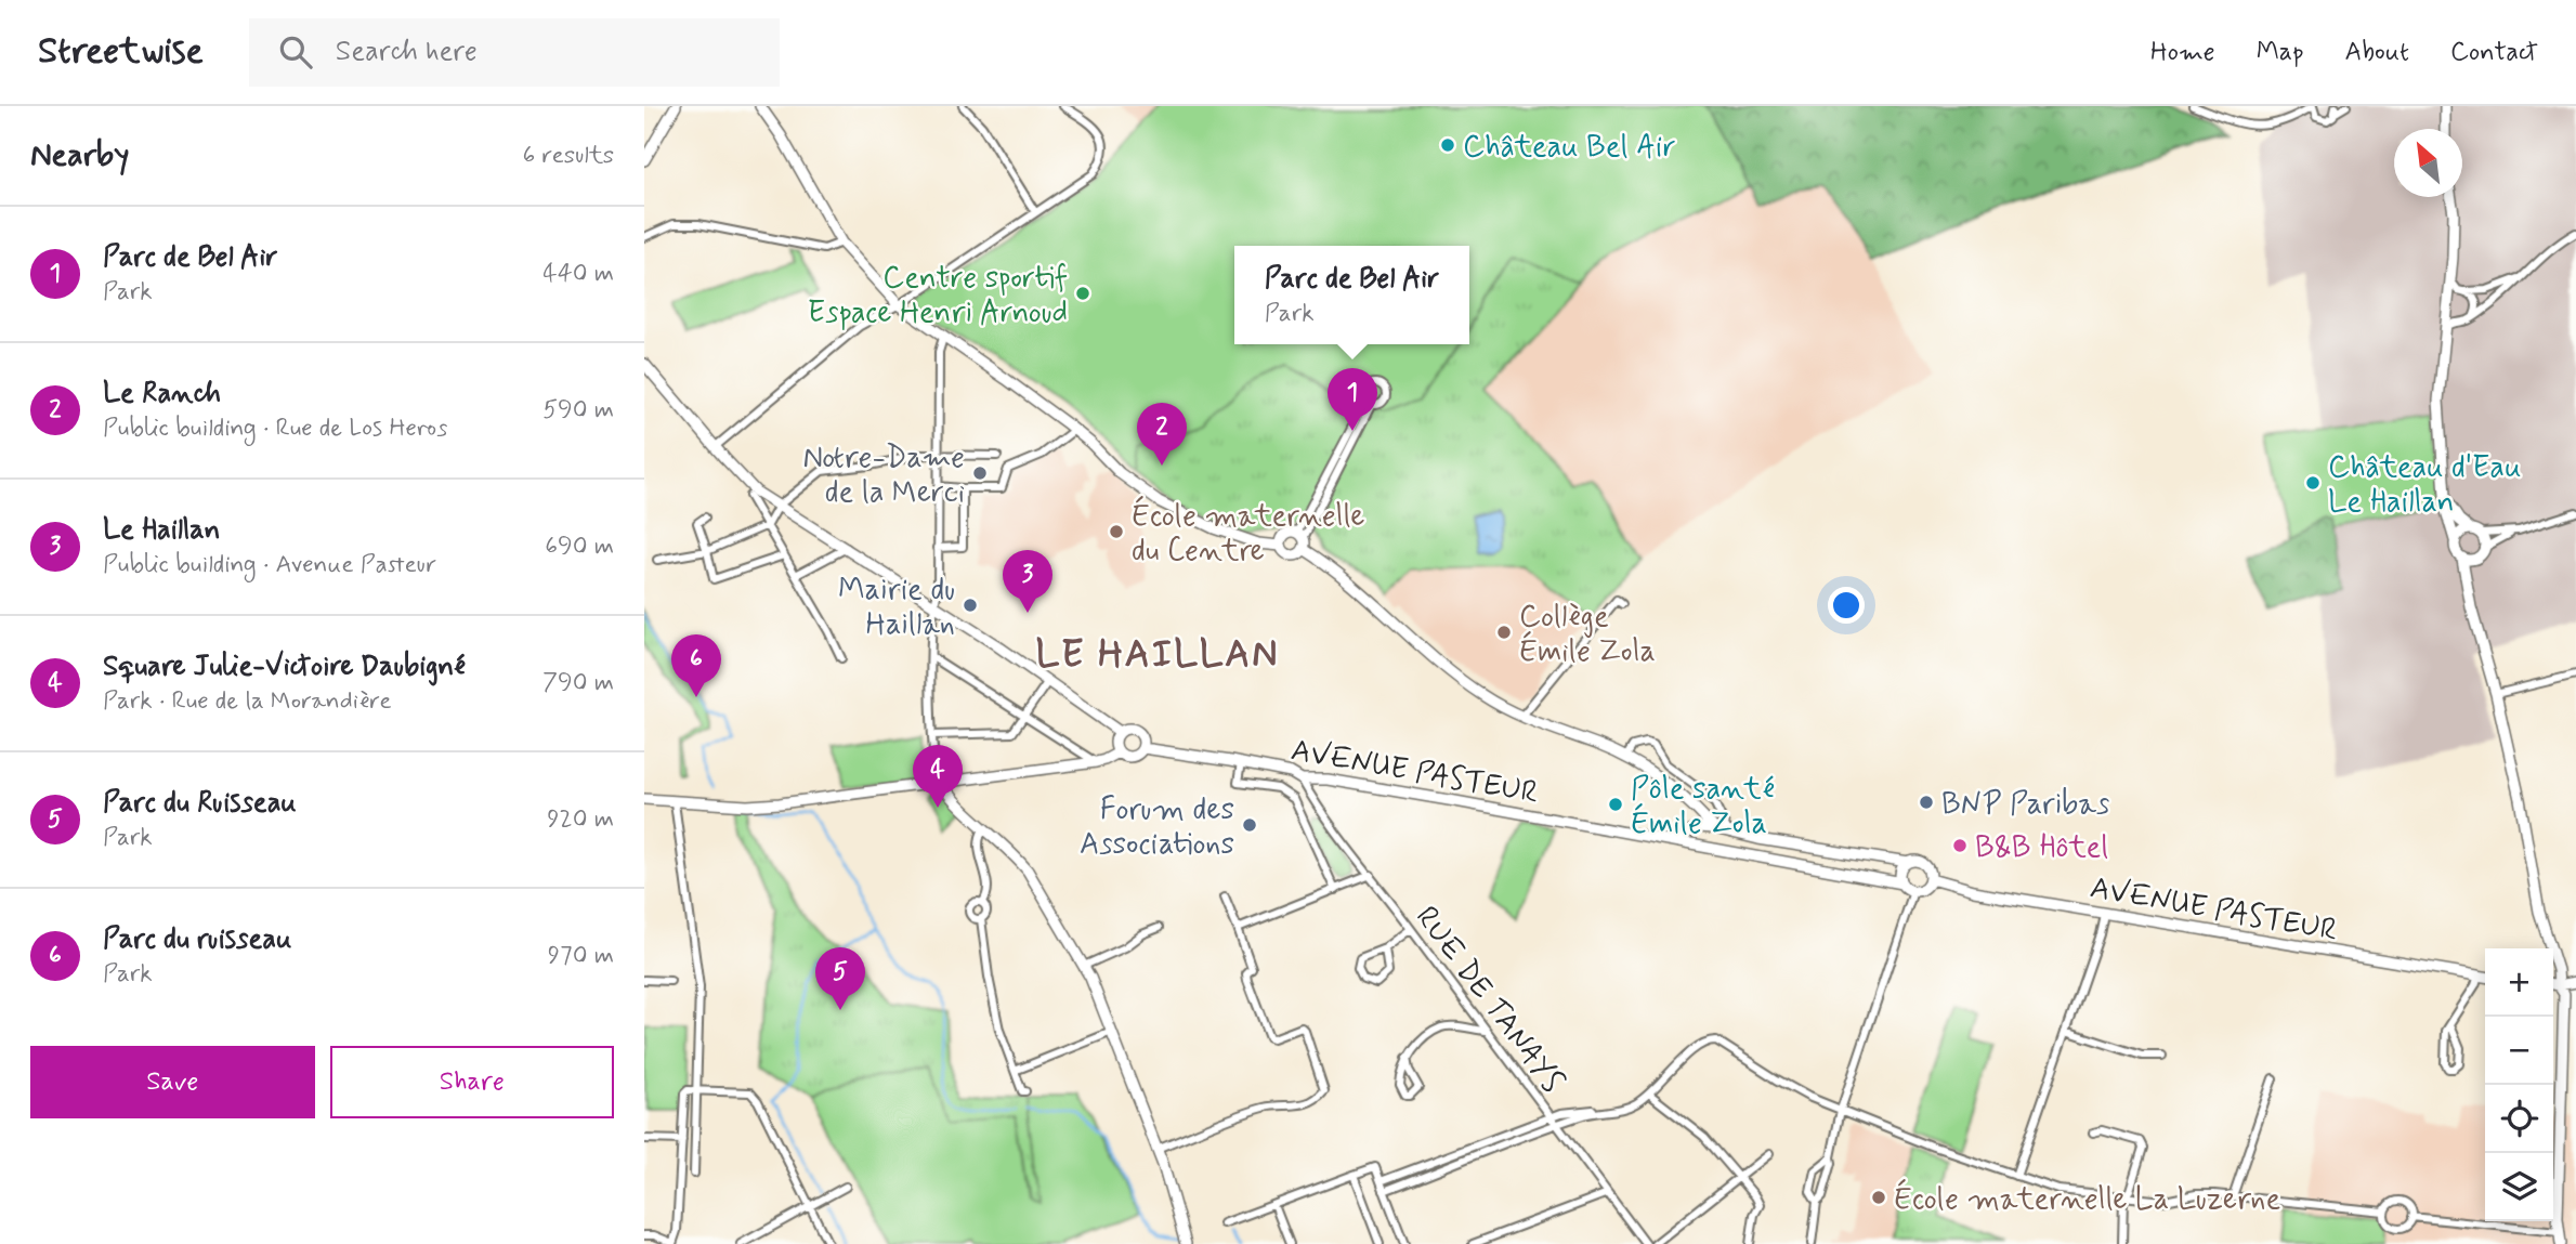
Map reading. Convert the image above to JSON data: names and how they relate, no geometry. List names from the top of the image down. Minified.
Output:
{"streets":{"street":["AVENUE PASTEUR","RUE DE TANAYS"]},"crossings":[["AVENUE PASTEUR","RUE DE TANAYS"]],"districts":["LE HAILLAN"],"places":["Château Bel Air","Centre sportif Espace Henri Arnoud","Notre-Dame de la Merci","Château d'Eau Le Haillan","École maternelle du Centre","Mairie du Haillan","Collège Émile Zola","BNP Paribas","Pôle santé Émile Zola","Forum des Associations","B&B Hôtel","École maternelle La Luzerne"],"north":"top left","page":{"header":"Streetwise","search":"Search here","nav":["Home","Map","About","Contact"],"heading":["Nearby","6 results"],"list":[{"mark":"1","name":"Parc de Bel Air","note":"Park","value":"440 m"},{"mark":"2","name":"Le Ranch","note":"Public building · Rue de Los Heros","value":"590 m"},{"mark":"3","name":"Le Haillan","note":"Public building · Avenue Pasteur","value":"690 m"},{"mark":"4","name":"Square Julie-Victoire Daubigné","note":"Park · Rue de la Morandière","value":"790 m"},{"mark":"5","name":"Parc du Ruisseau","note":"Park","value":"920 m"},{"mark":"6","name":"Parc du ruisseau","note":"Park","value":"970 m"}],"popup":["Parc de Bel Air","Park"],"pins":["1","2","3","6","4","5"],"map_buttons":["+","−"],"buttons":["Save","Share"]}}
